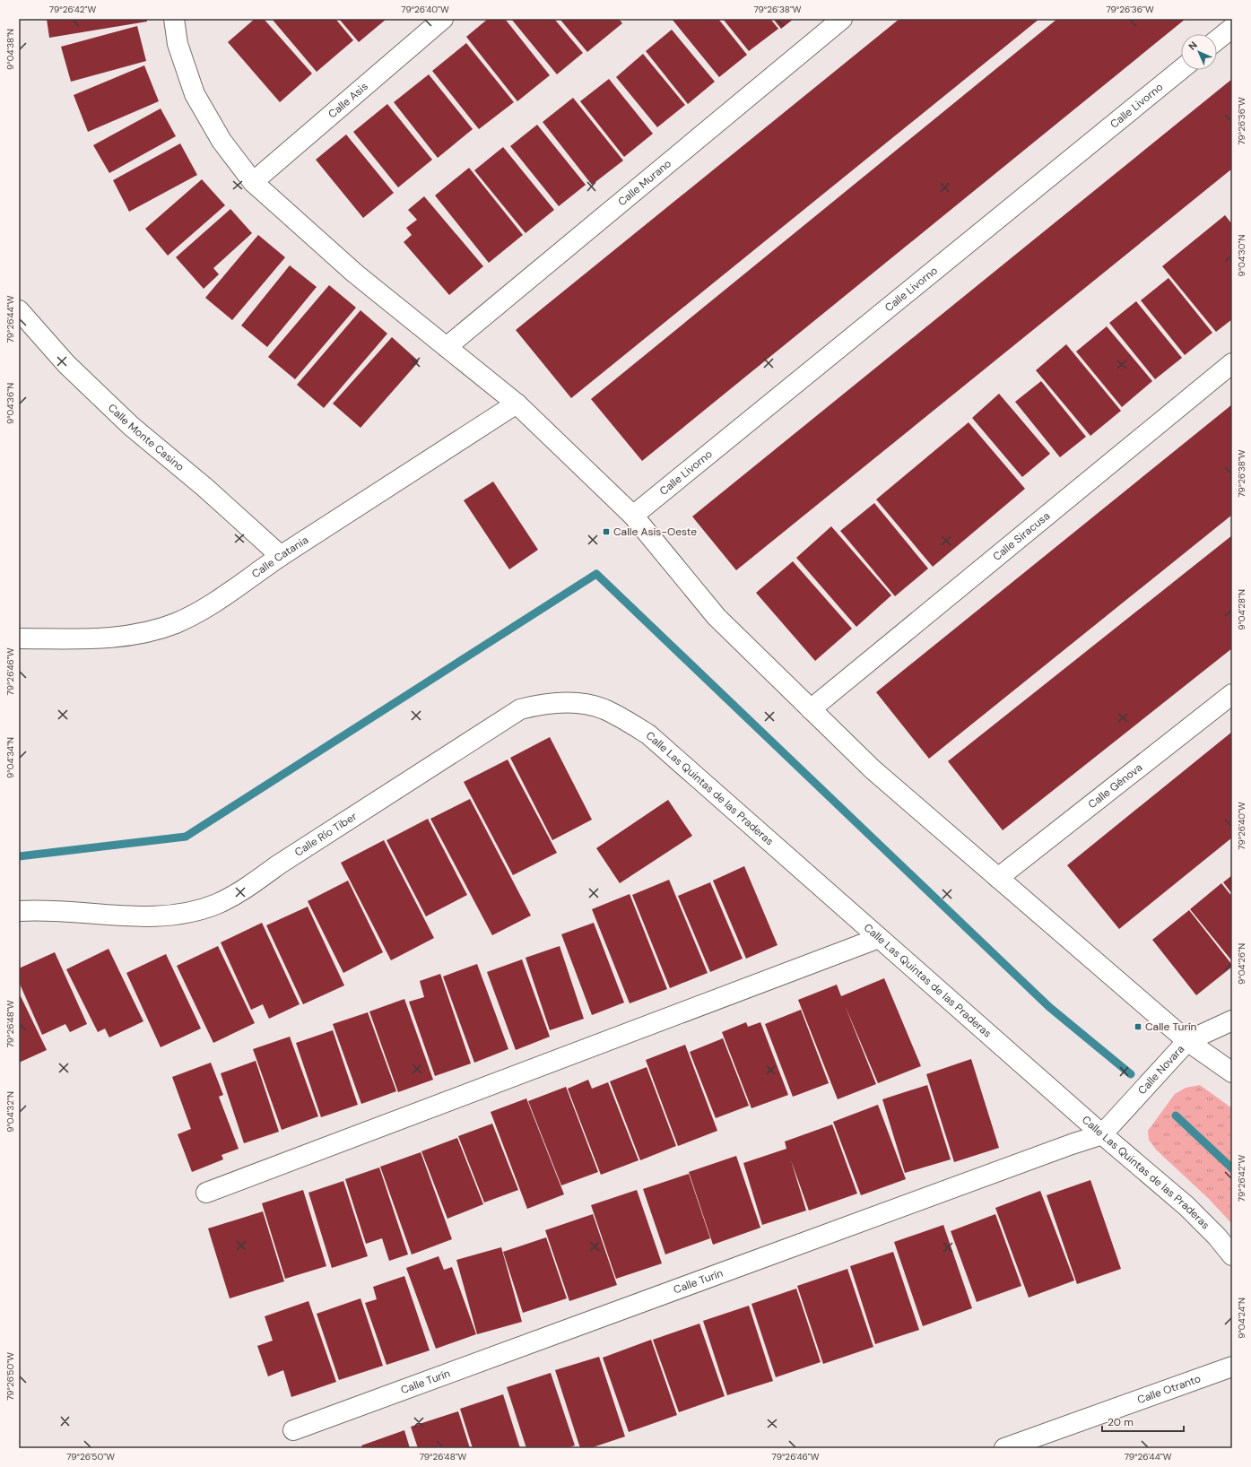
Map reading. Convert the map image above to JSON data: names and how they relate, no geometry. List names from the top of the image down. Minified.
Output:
{"streets":{"street":["Calle Asis","Calle Livorno","Calle Murano","Calle Monte Casino","Calle Siracusa","Calle Catania","Calle Génova","Calle Las Quintas de las Praderas","Calle Río Tiber","Calle Novara","Calle Turín","Calle Otranto"]},"crossings":[["Calle Monte Casino","Calle Catania"],["Calle Las Quintas de las Praderas","Calle Río Tiber"],["Calle Las Quintas de las Praderas","Calle Novara"],["Calle Las Quintas de las Praderas","Calle Turín"],["Calle Novara","Calle Turín"]],"places":{"transit":["Calle Asis-Oeste","Calle Turín"]},"scale_bar":"20 m","north":"top left","coordinates":["79°26'42\"W","79°26'40\"W","79°26'38\"W","79°26'36\"W","9°04'38\"N","9°04'30\"N","79°26'44\"W","9°04'36\"N","9°04'28\"N","79°26'46\"W","9°04'34\"N","9°04'26\"N","79°26'48\"W","9°04'32\"N","9°04'24\"N","79°26'50\"W"]}
